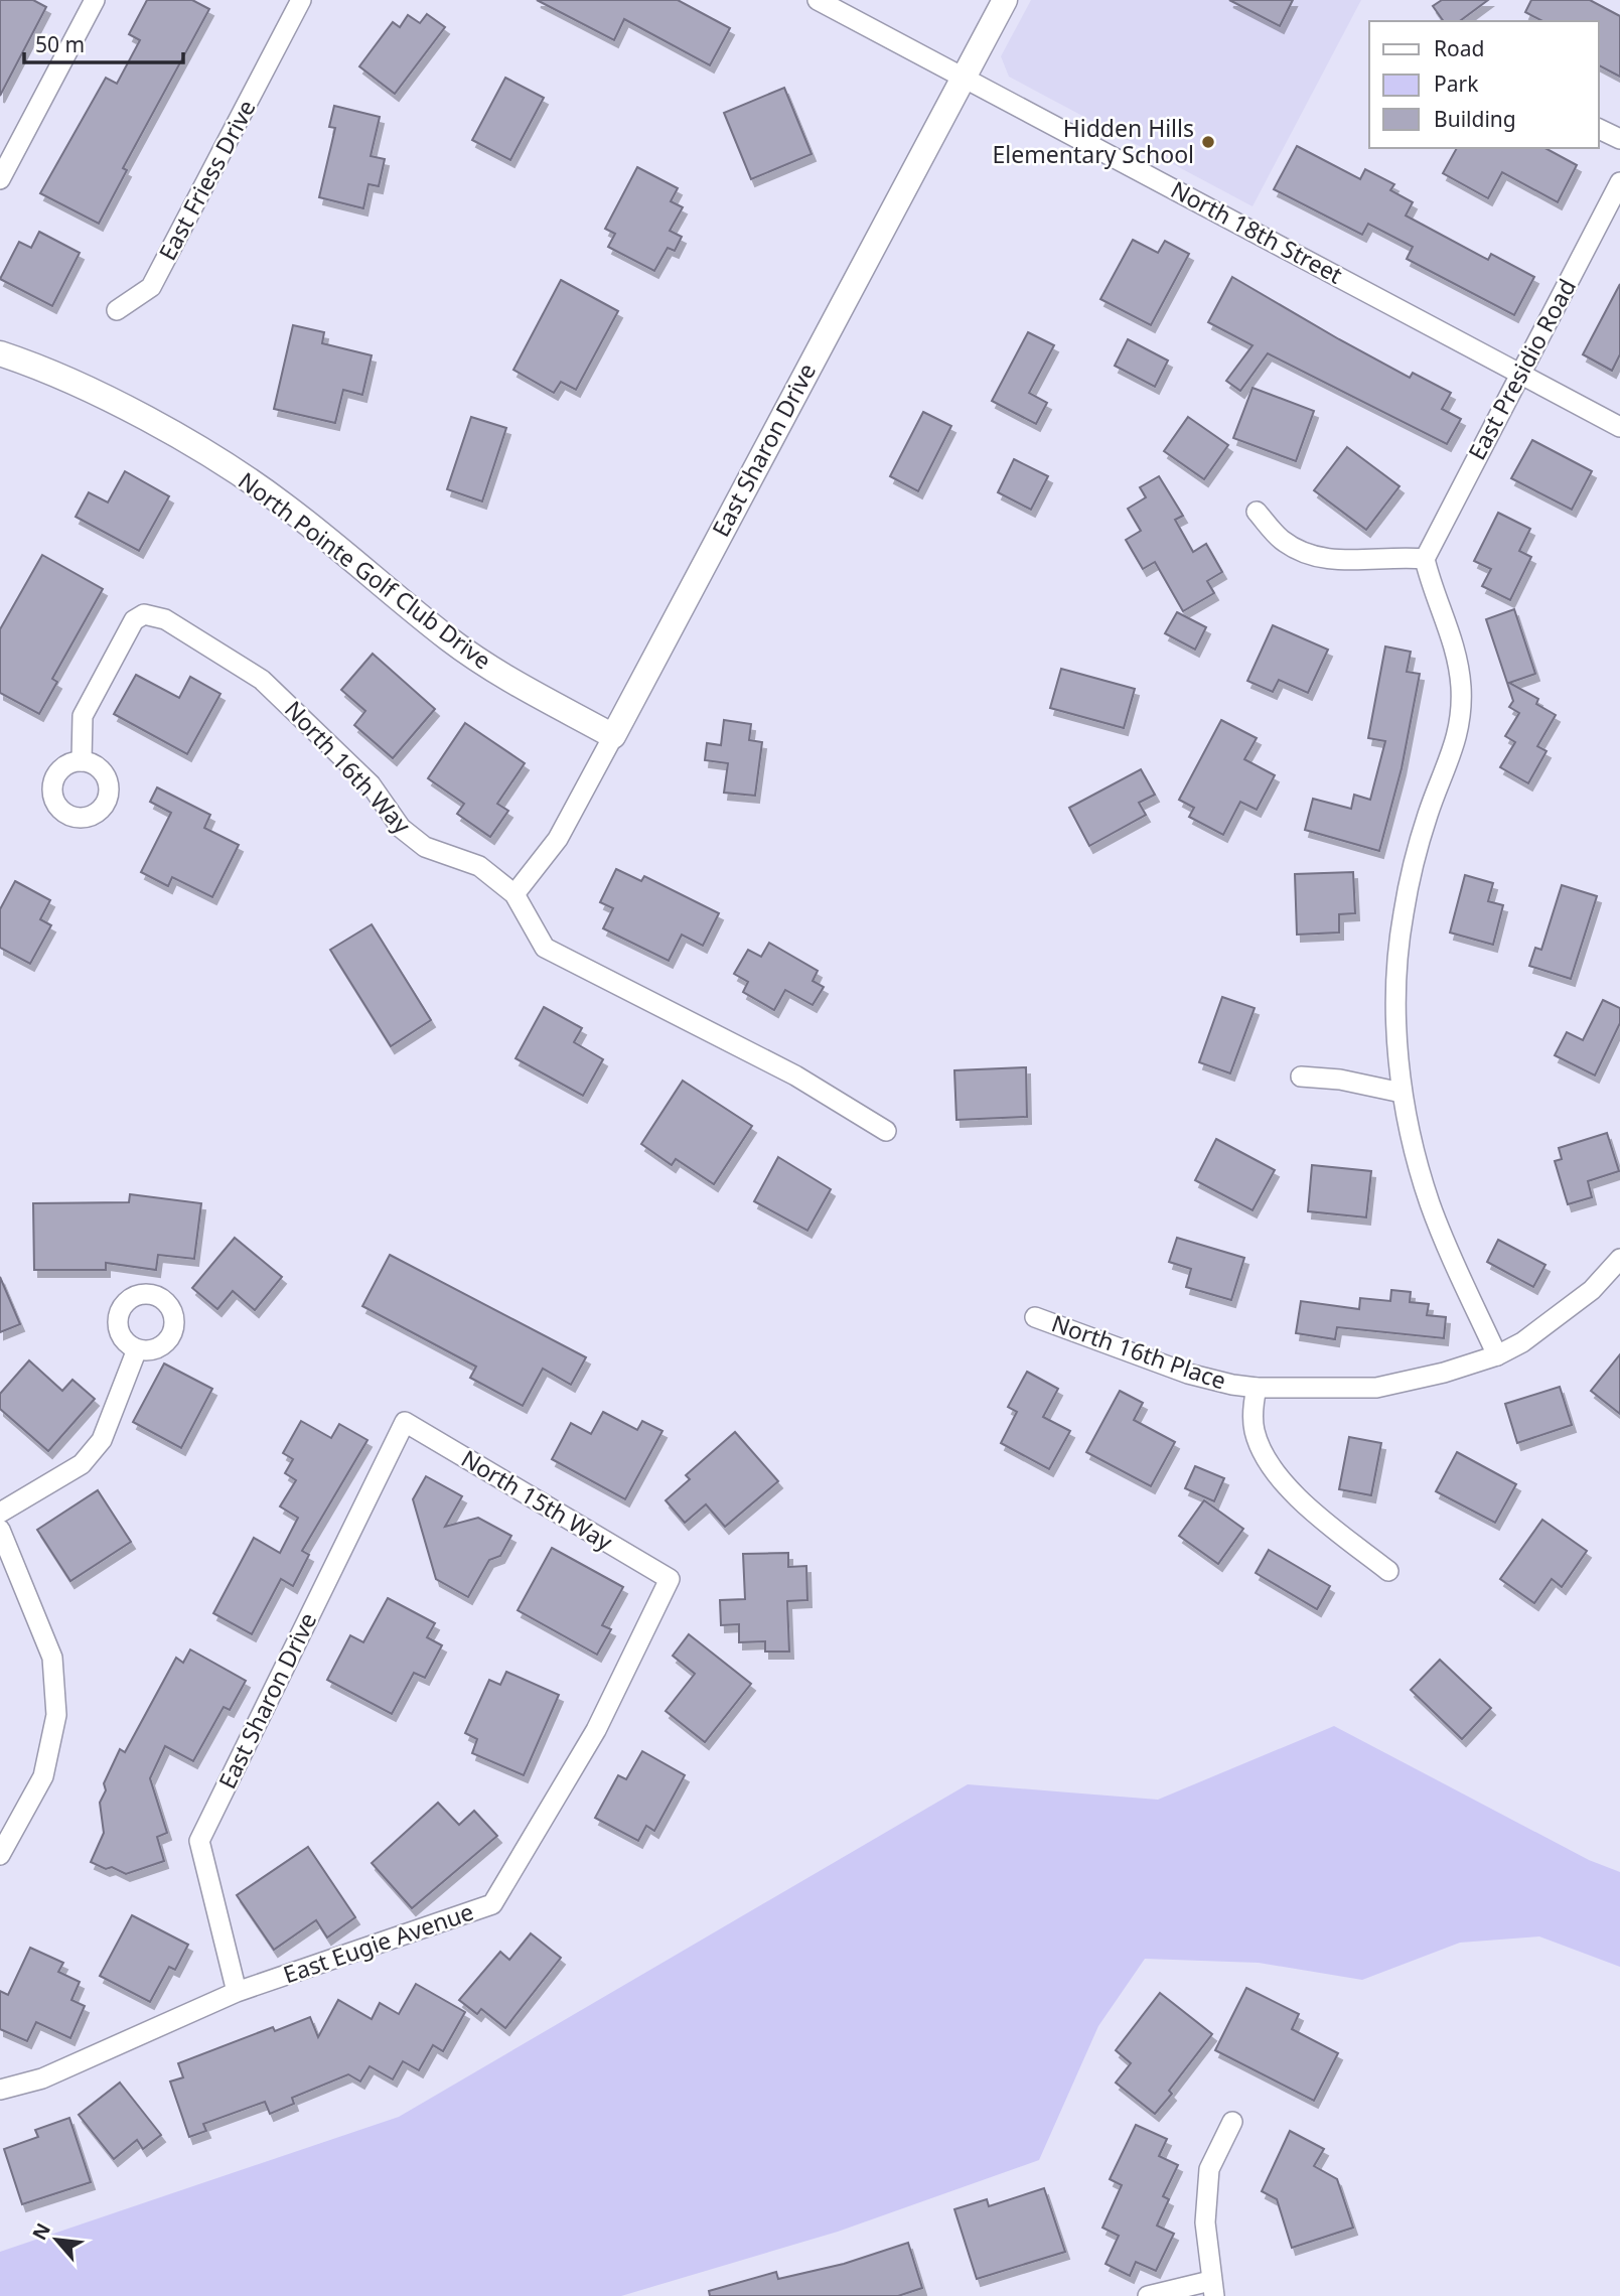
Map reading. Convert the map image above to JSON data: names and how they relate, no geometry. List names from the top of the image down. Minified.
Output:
{"streets":{"street":["East Friess Drive","North 18th Street","East Presidio Road","East Sharon Drive","North Pointe Golf Club Drive","North 16th Way","North 16th Place","North 15th Way","East Eugie Avenue"]},"crossings":[["North 18th Street","East Presidio Road"],["North 18th Street","East Sharon Drive"],["East Sharon Drive","North Pointe Golf Club Drive"],["East Sharon Drive","North 16th Way"],["East Sharon Drive","North 15th Way"],["East Sharon Drive","East Eugie Avenue"],["North 15th Way","East Eugie Avenue"]],"places":["Hidden Hills Elementary School"],"legend":["Road","Park","Building"],"scale_bar":"50 m","north":"top left"}
